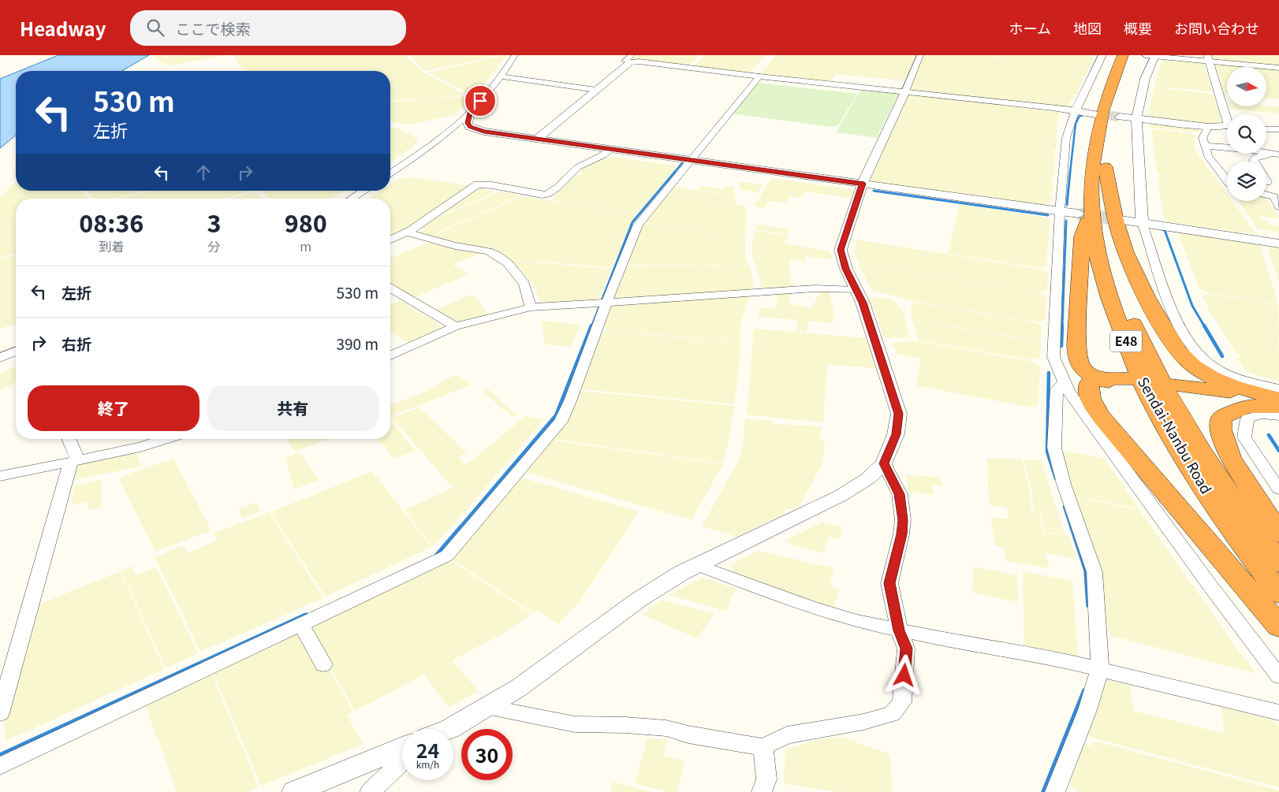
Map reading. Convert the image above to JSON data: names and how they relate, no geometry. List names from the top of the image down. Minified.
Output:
{"streets":{"highway":["E48","Sendai-Nanbu Road"]},"north":"right","page":{"header":"Headway","search":"ここで検索","nav":["ホーム","地図","概要","お問い合わせ"],"turn":["530 m","左折"],"eta":["08:36","到着","3","分","980","m"],"list":[{"name":"左折","value":"530 m"},{"name":"右折","value":"390 m"}],"buttons":["終了","共有"],"speed":"24 km/h","limit":"30"}}
